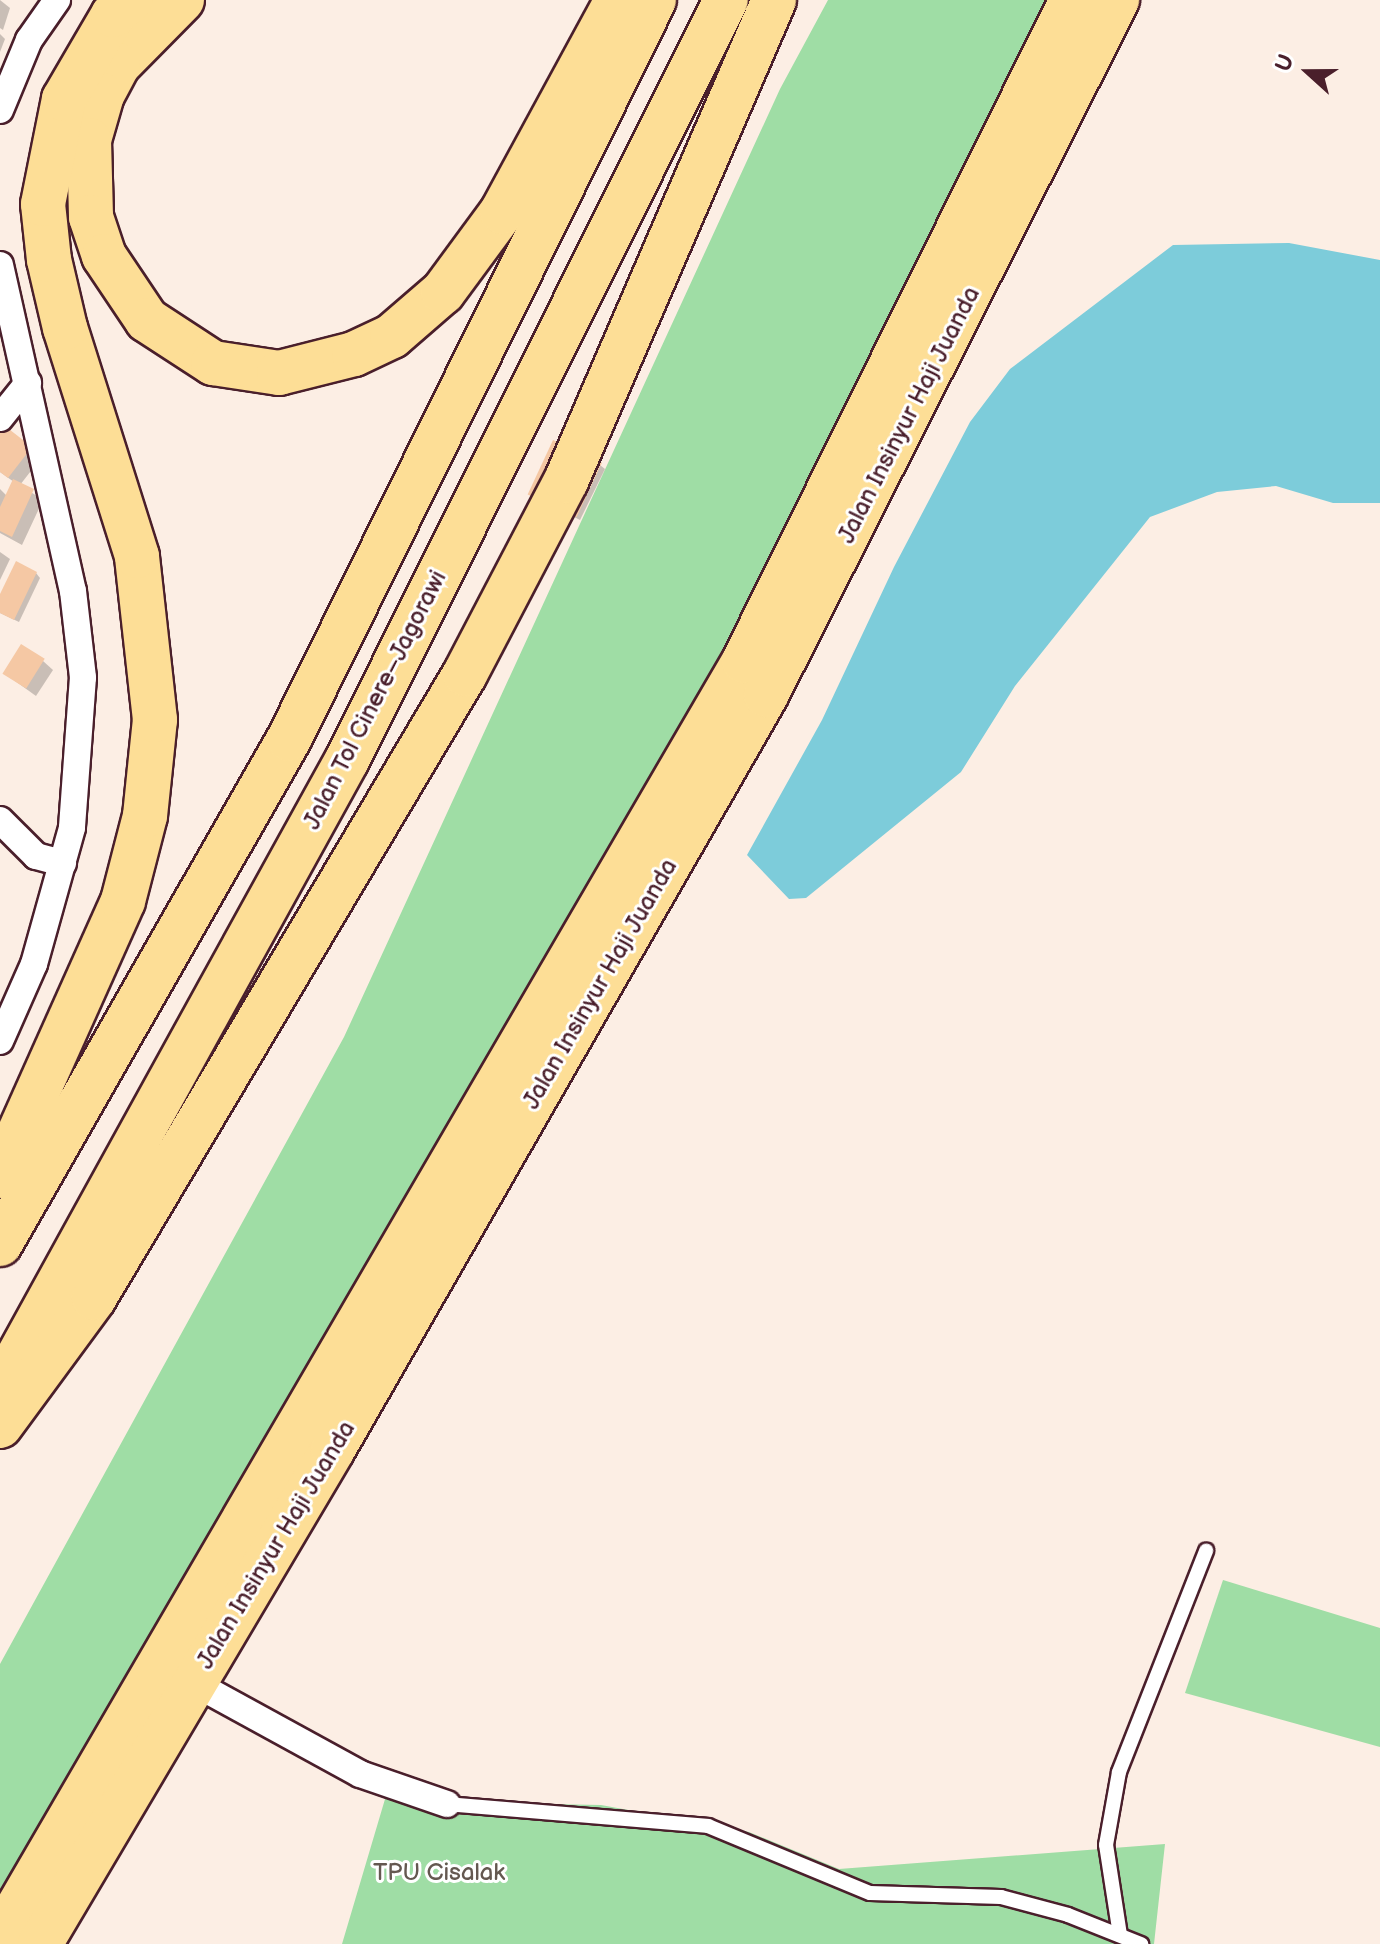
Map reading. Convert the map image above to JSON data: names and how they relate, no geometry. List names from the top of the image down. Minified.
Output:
{"streets":{"highway":["Jalan Insinyur Haji Juanda","Jalan Tol Cinere–Jagorawi"]},"parks":["TPU Cisalak"],"north":"left"}
